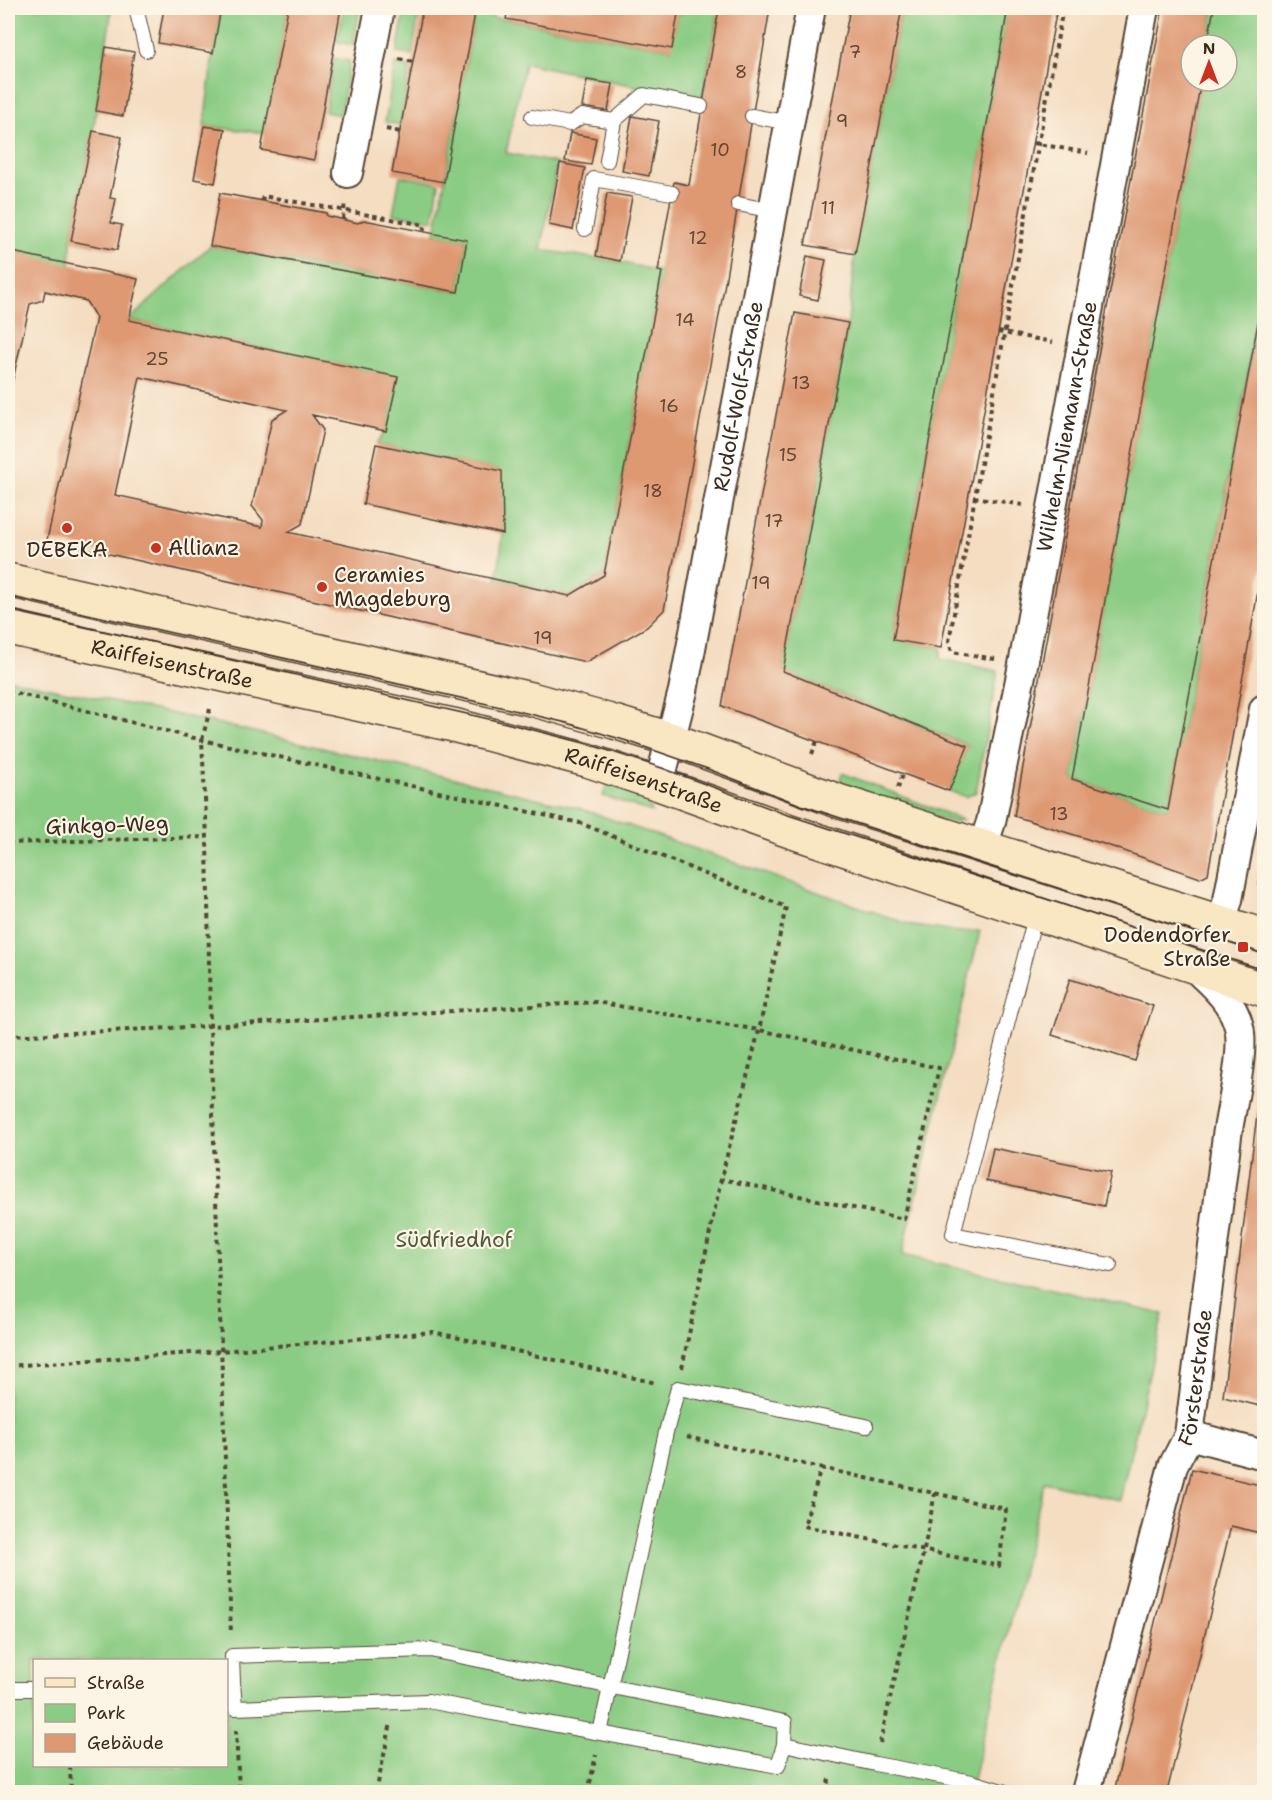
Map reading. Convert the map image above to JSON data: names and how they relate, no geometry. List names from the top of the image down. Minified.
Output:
{"streets":{"main road":["Raiffeisenstraße"],"street":["Rudolf-Wolf-Straße","Wilhelm-Niemann-Straße","Försterstraße"],"path":["Ginkgo-Weg"]},"crossings":[["Rudolf-Wolf-Straße","Raiffeisenstraße"],["Wilhelm-Niemann-Straße","Raiffeisenstraße"],["Raiffeisenstraße","Försterstraße"]],"parks":["Südfriedhof"],"places":{"other":["DEBEKA","Allianz","Ceramies Magdeburg"],"transit":["Dodendorfer Straße"]},"house_numbers":["7","8","9","10","11","12","14","25","13","16","15","18","17","19","19","13"],"legend":["Straße","Park","Gebäude"],"north":"top"}
